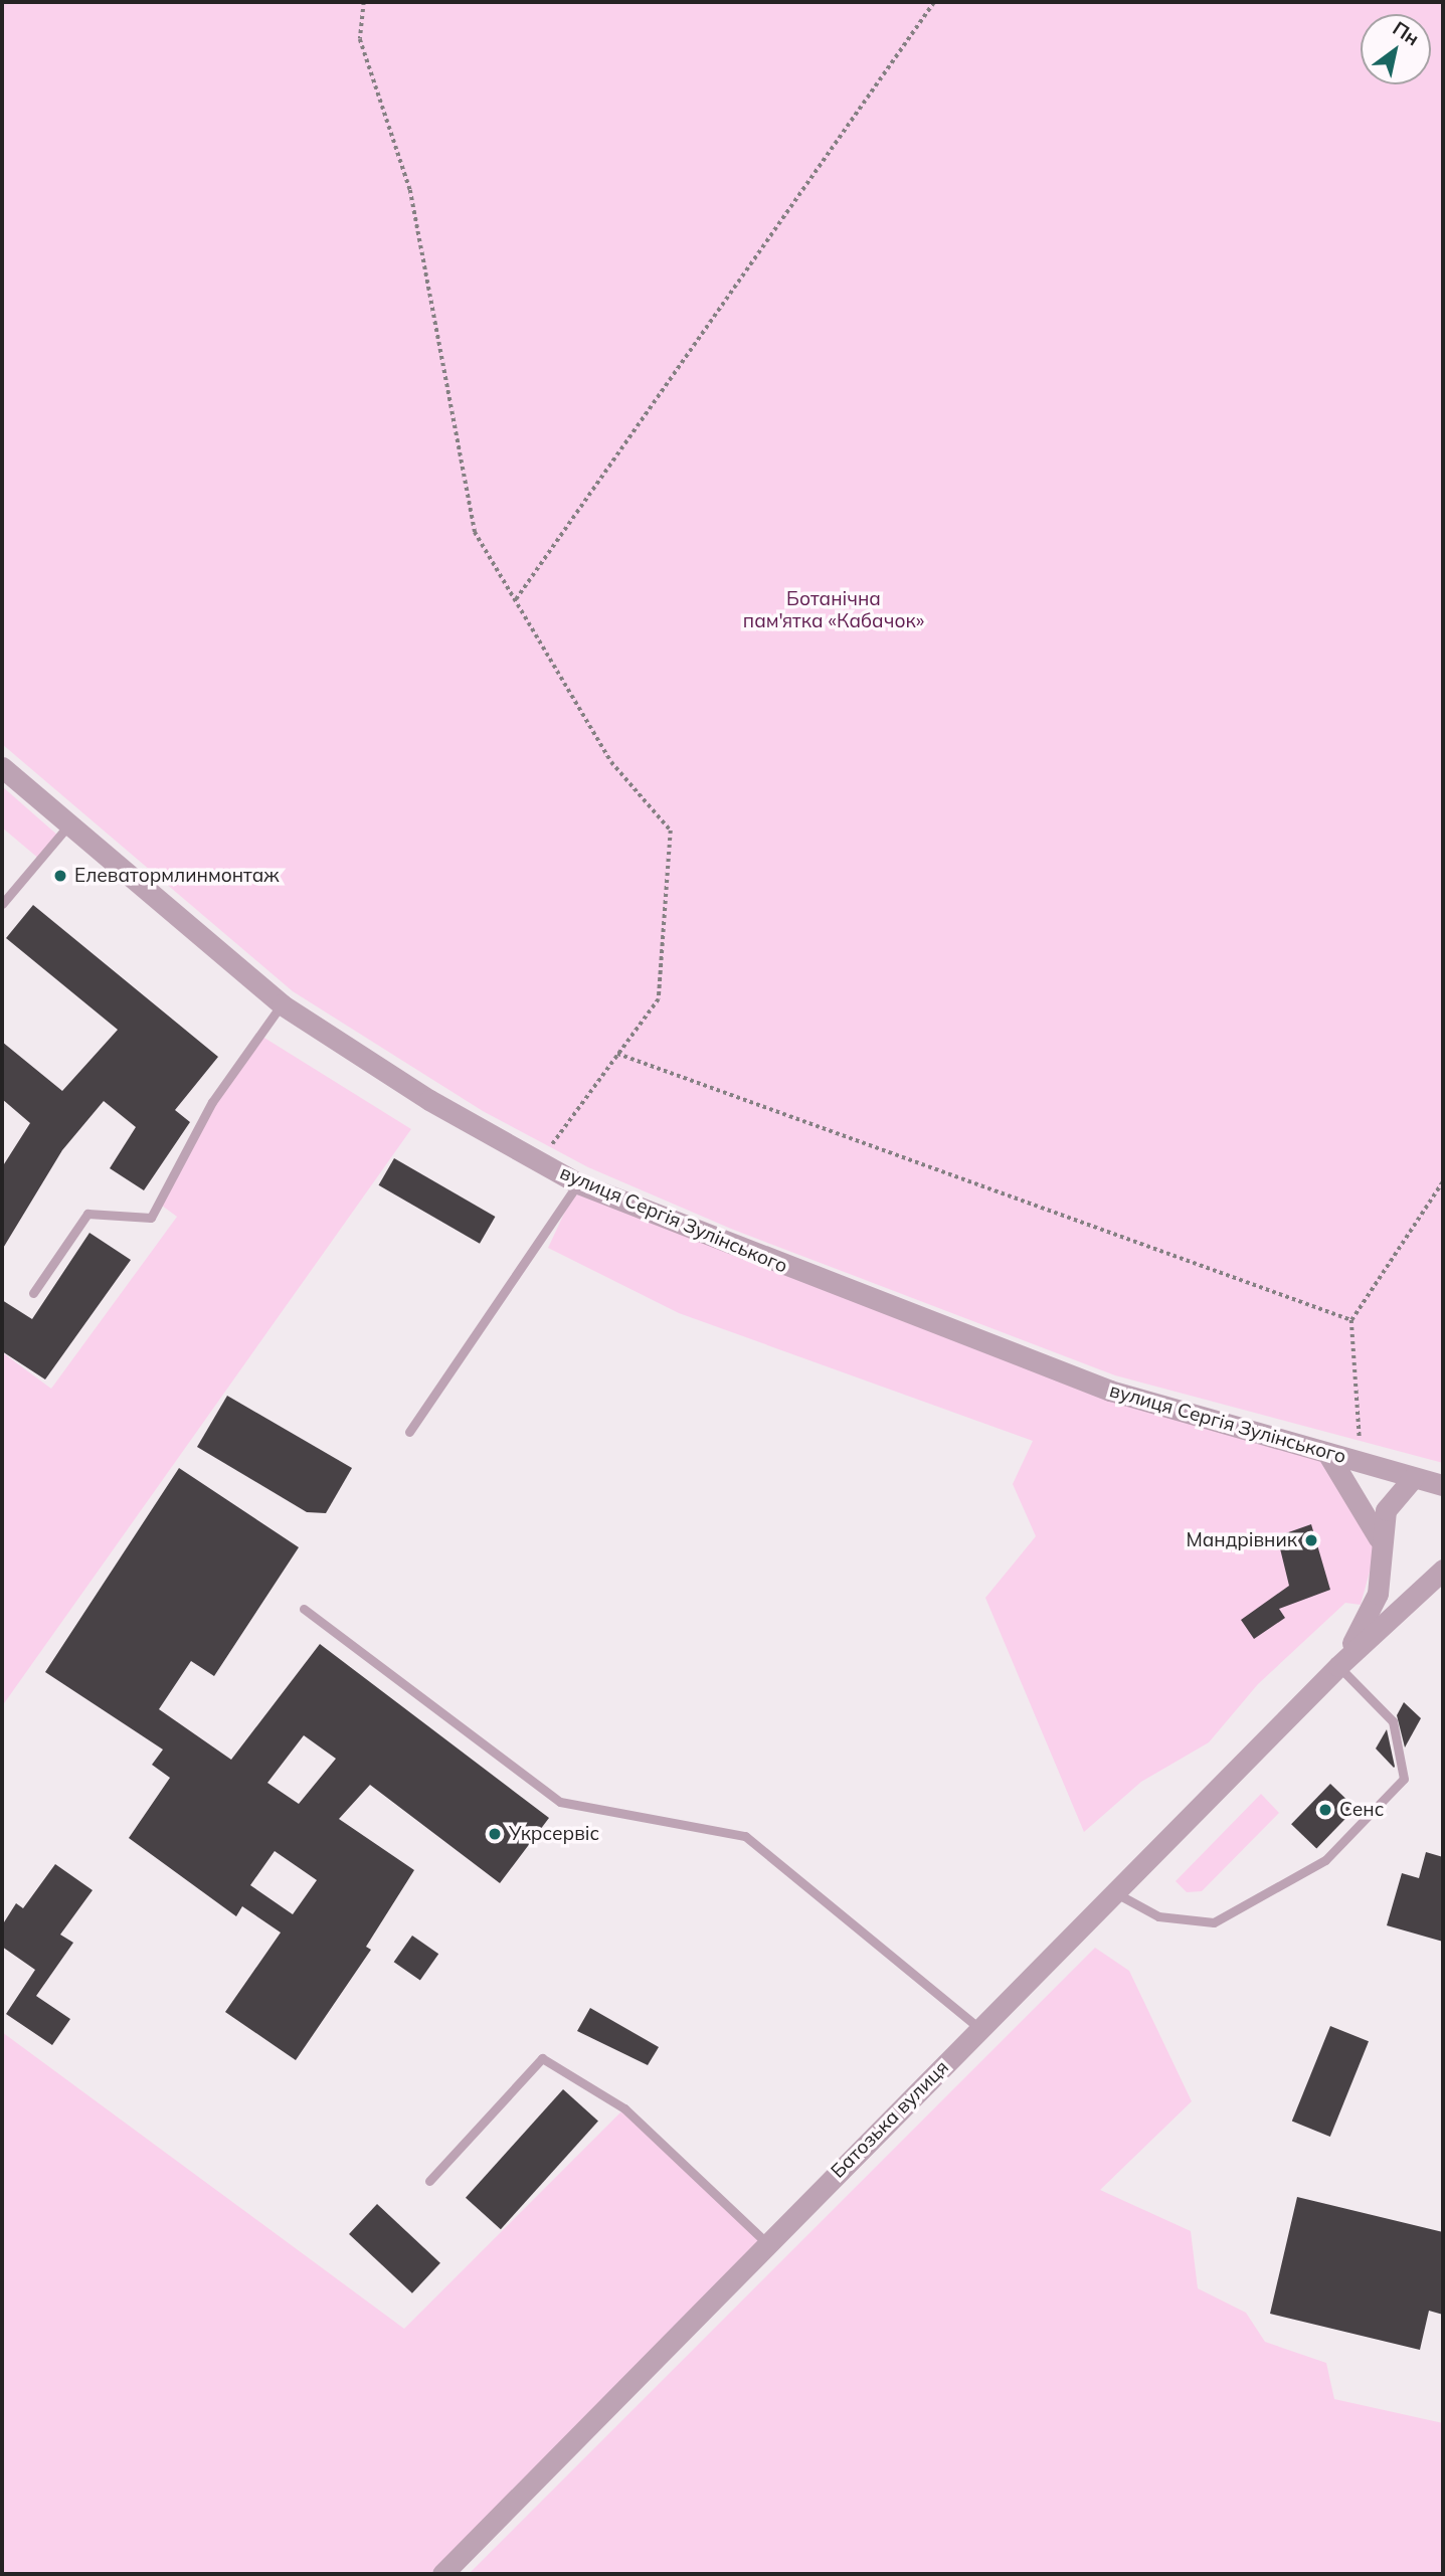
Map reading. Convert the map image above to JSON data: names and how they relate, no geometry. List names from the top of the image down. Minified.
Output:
{"streets":{"street":["вулиця Сергія Зулінського","Батозька вулиця"]},"crossings":[["вулиця Сергія Зулінського","Батозька вулиця"]],"parks":["Ботанічна пам'ятка «Кабачок»"],"places":["Елеватормлинмонтаж","Мандрівник","Сенс","Укрсервіс"],"north":"top right"}
